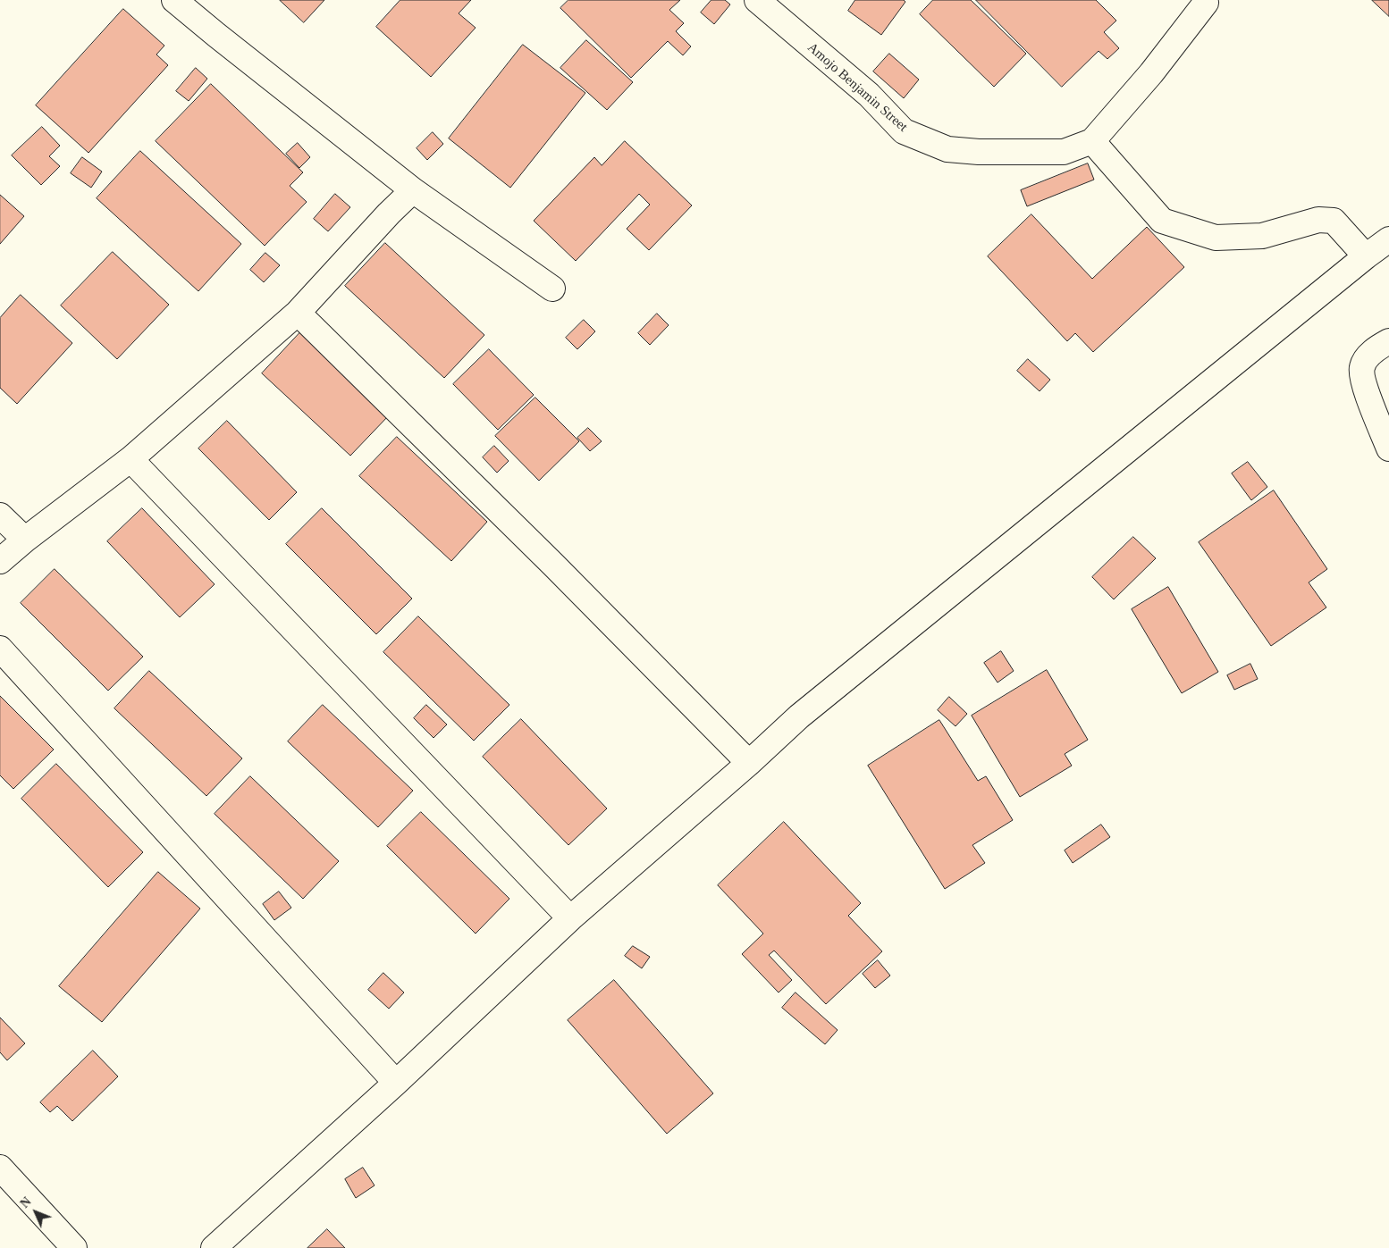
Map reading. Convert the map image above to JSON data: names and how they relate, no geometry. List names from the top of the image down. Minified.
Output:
{"streets":{"street":["Amojo Benjamin Street"]},"north":"top left"}
